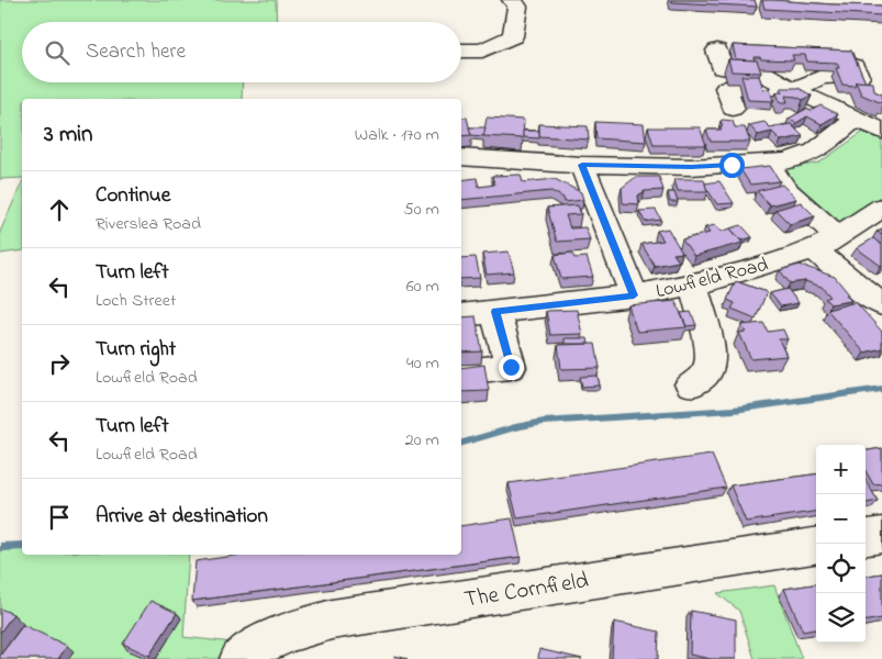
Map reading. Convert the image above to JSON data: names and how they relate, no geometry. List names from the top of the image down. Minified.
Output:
{"streets":{"street":["Lowfield Road","The Cornfield"]},"page":{"search":"Search here","heading":["3 min","Walk · 170 m"],"list":[["Continue","Riverslea Road","50 m"],["Turn left","Loch Street","60 m"],["Turn right","Lowfield Road","40 m"],["Turn left","Lowfield Road","20 m"],"Arrive at destination"],"map_buttons":["+","−"]}}
